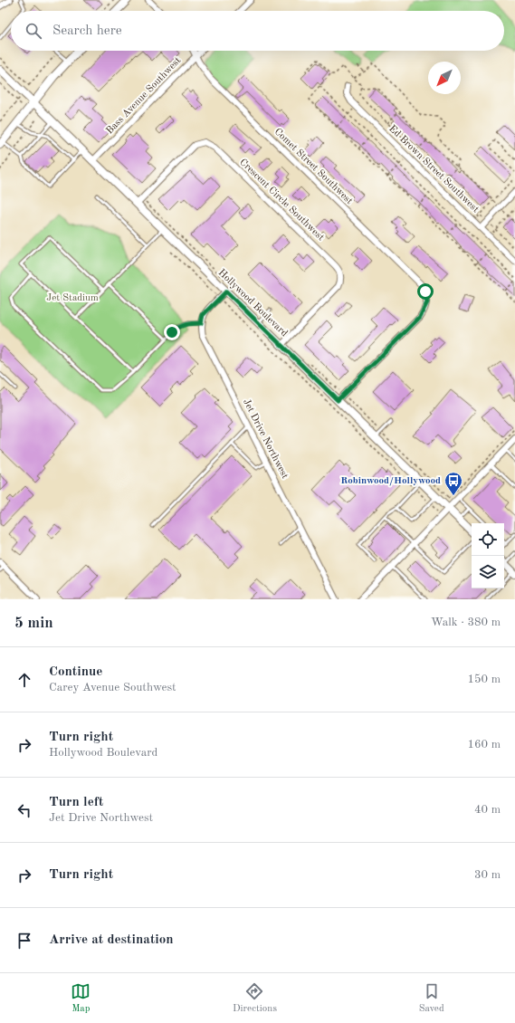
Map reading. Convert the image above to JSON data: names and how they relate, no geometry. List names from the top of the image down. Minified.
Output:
{"streets":{"street":["Bass Avenue Southwest","Comet Street Southwest","Ed Brown Street Southwest","Crescent Circle Southwest","Hollywood Boulevard","Jet Drive Northwest"]},"crossings":[["Bass Avenue Southwest","Comet Street Southwest"],["Bass Avenue Southwest","Hollywood Boulevard"],["Comet Street Southwest","Hollywood Boulevard"],["Crescent Circle Southwest","Hollywood Boulevard"]],"parks":["Jet Stadium"],"places":{"bus stop":["Robinwood/Hollywood"]},"north":"bottom left","page":{"search":"Search here","heading":["5 min","Walk · 380 m"],"list":[["Continue","Carey Avenue Southwest","150 m"],["Turn right","Hollywood Boulevard","160 m"],["Turn left","Jet Drive Northwest","40 m"],["Turn right","30 m"],"Arrive at destination"],"nav":["Map","Directions","Saved"]}}
